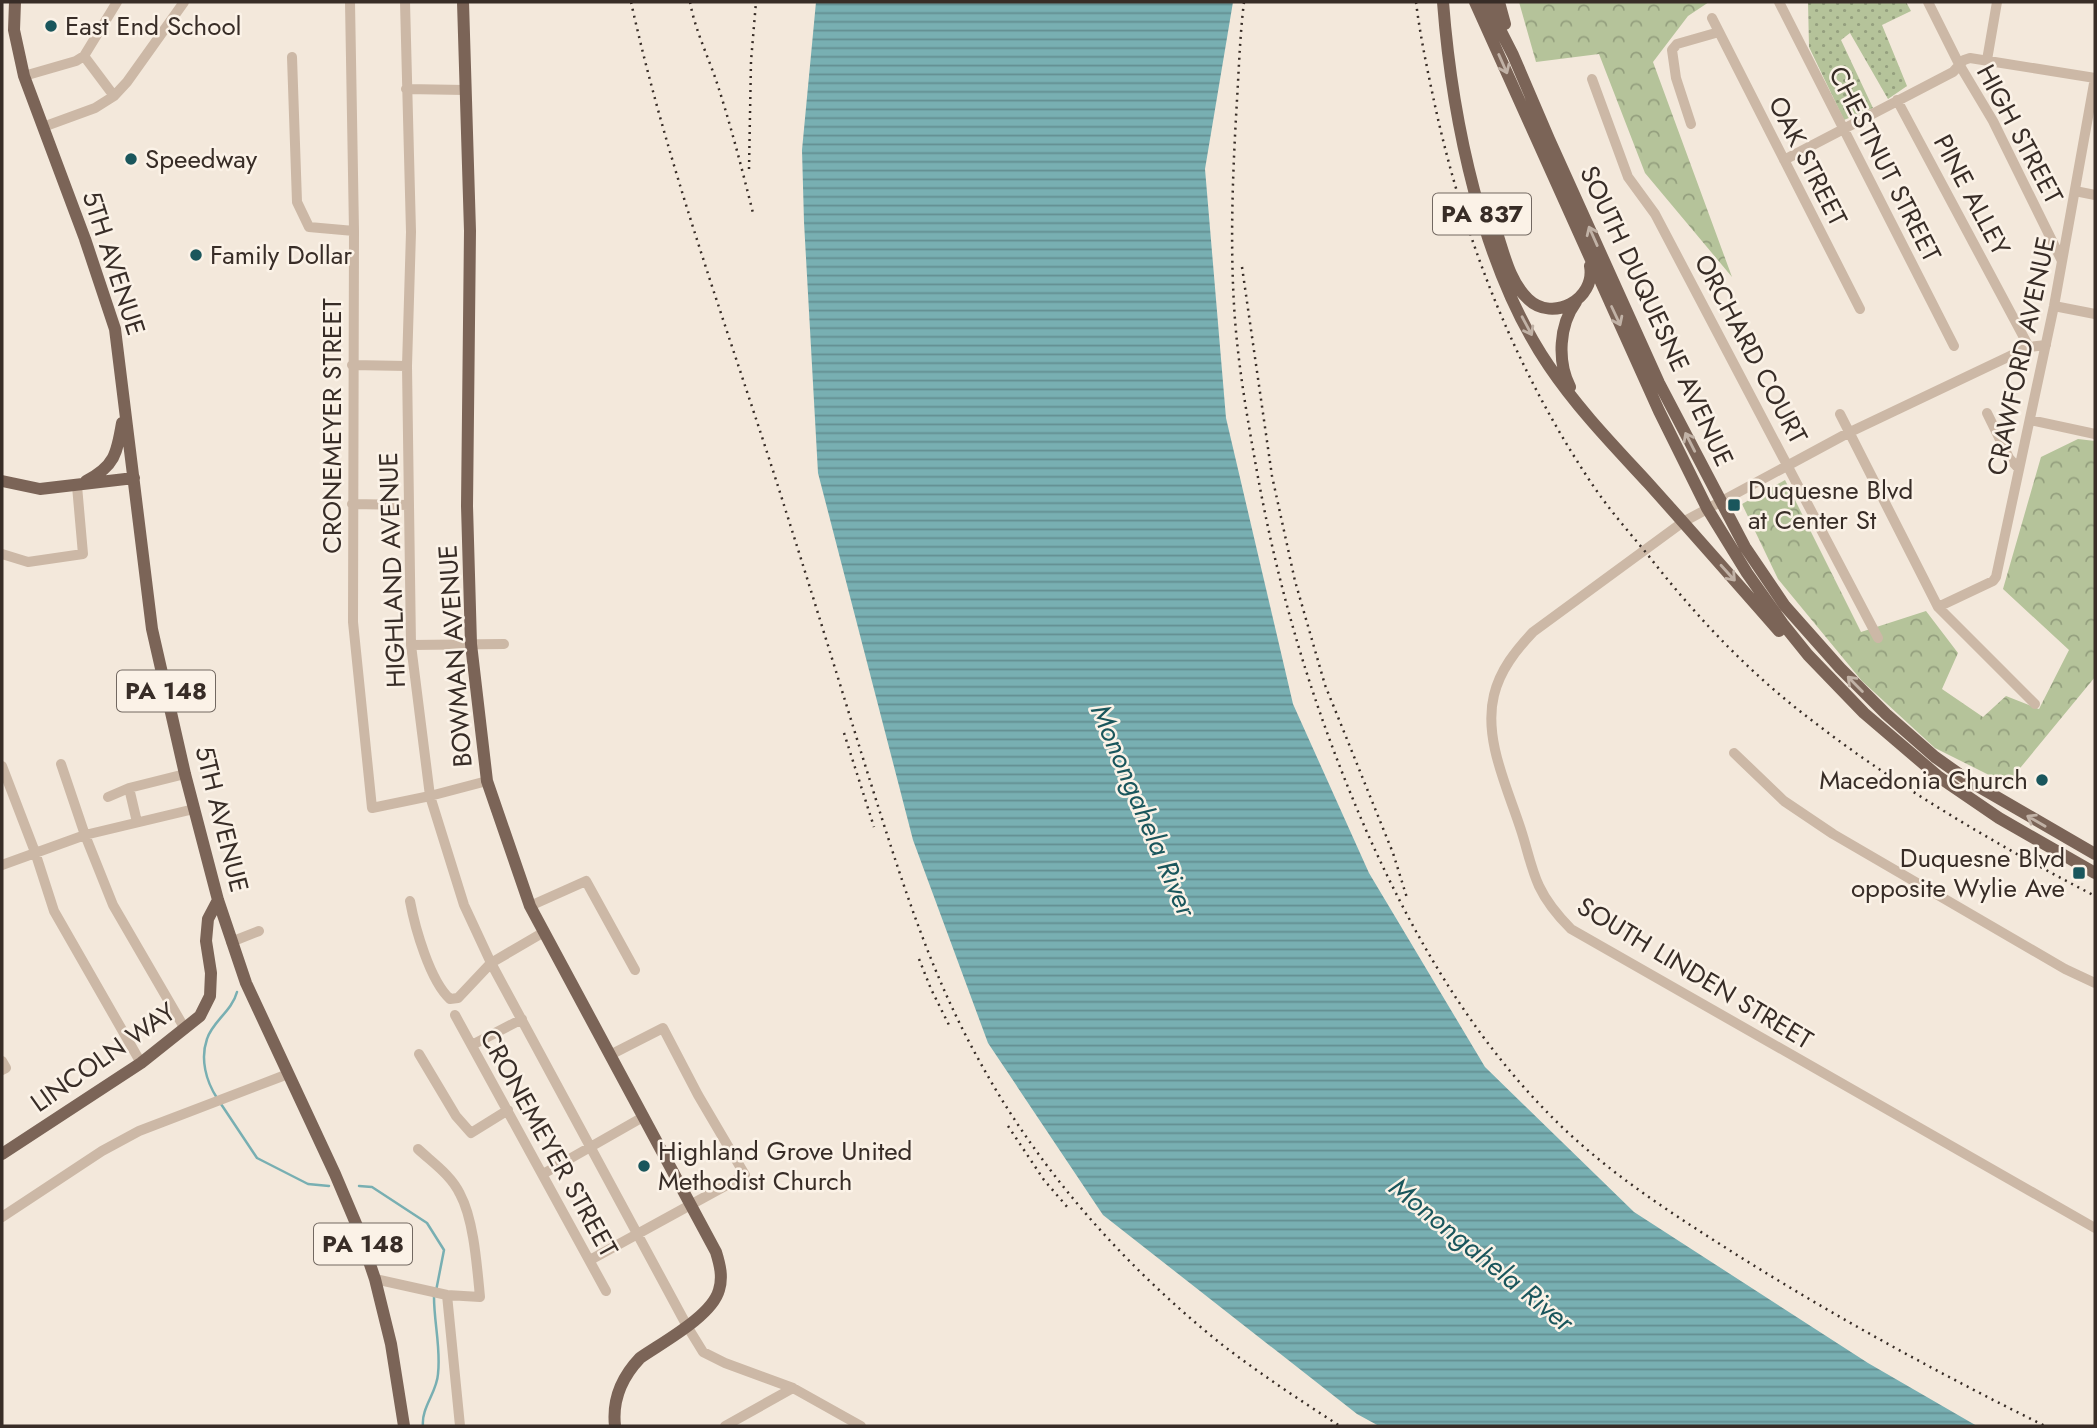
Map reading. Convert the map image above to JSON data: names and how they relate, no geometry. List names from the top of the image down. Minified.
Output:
{"streets":{"main road":["PA 837","5TH AVENUE","SOUTH DUQUESNE AVENUE","BOWMAN AVENUE","PA 148","LINCOLN WAY"],"street":["HIGH STREET","OAK STREET","CHESTNUT STREET","PINE ALLEY","ORCHARD COURT","CRAWFORD AVENUE","CRONEMEYER STREET","HIGHLAND AVENUE","SOUTH LINDEN STREET"]},"crossings":[["HIGH STREET","CRAWFORD AVENUE"],["PINE ALLEY","SOUTH LINDEN STREET"],["PA 837","SOUTH DUQUESNE AVENUE"],["PA 837","SOUTH LINDEN STREET"],["5TH AVENUE","LINCOLN WAY"],["SOUTH DUQUESNE AVENUE","SOUTH LINDEN STREET"],["ORCHARD COURT","SOUTH LINDEN STREET"],["CRAWFORD AVENUE","SOUTH LINDEN STREET"],["CRONEMEYER STREET","HIGHLAND AVENUE"],["HIGHLAND AVENUE","BOWMAN AVENUE"]],"water":["Monongahela River"],"places":{"other":["East End School","Speedway","Family Dollar","Macedonia Church","Highland Grove United Methodist Church"],"transit":["Duquesne Blvd at Center St","Duquesne Blvd opposite Wylie Ave"]}}
